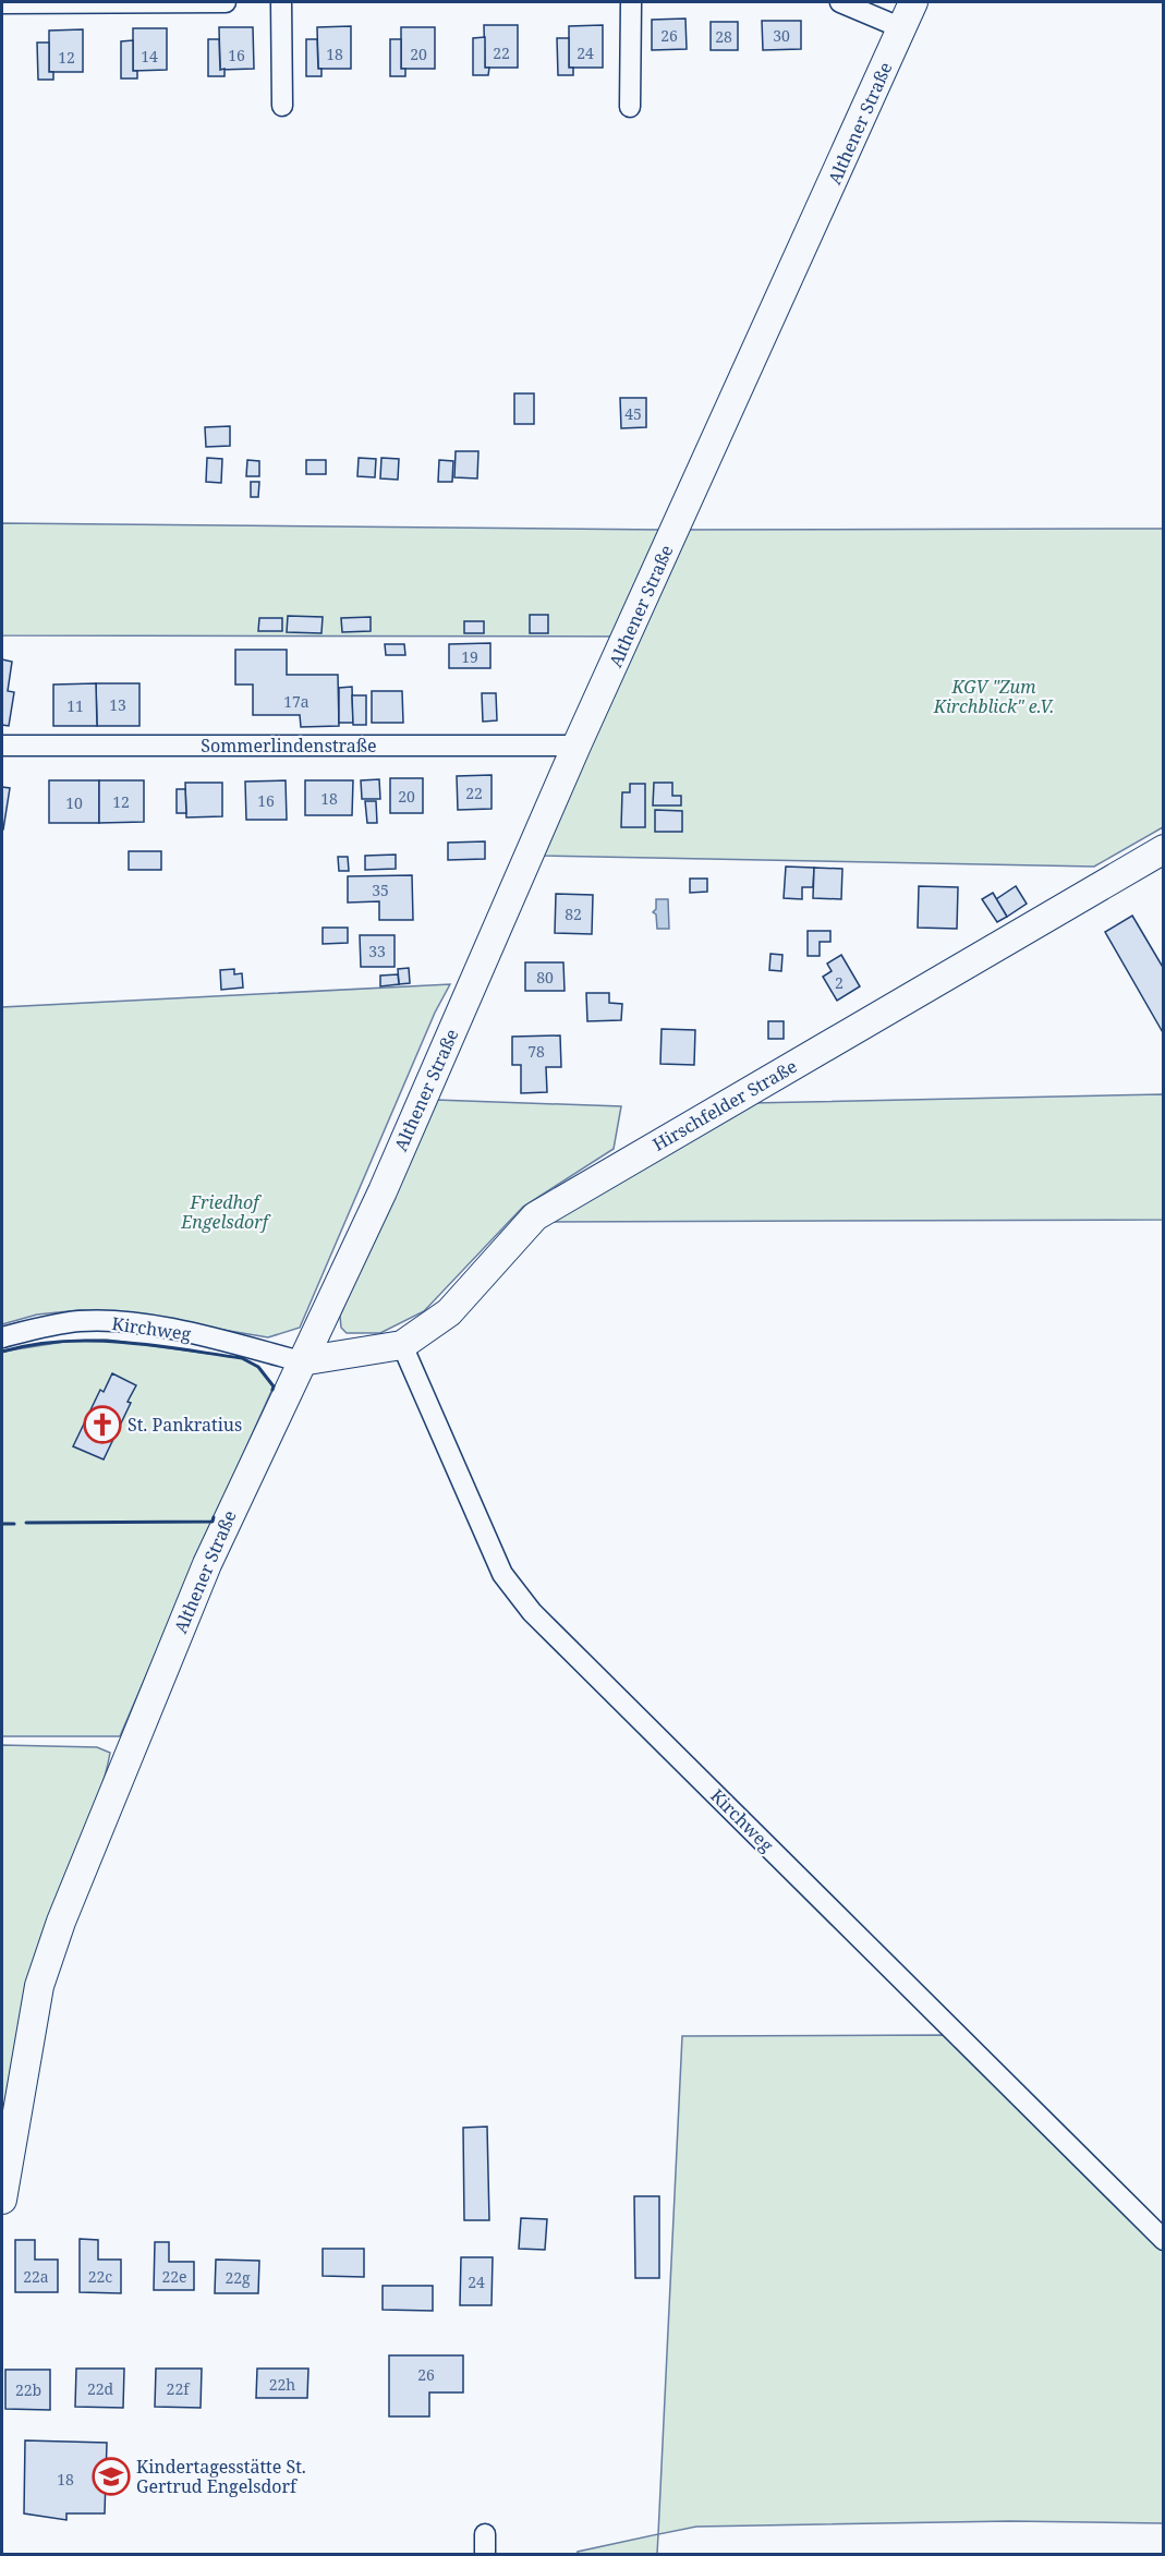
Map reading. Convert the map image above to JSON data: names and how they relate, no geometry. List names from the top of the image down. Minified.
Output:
{"streets":{"main road":["Althener Straße","Hirschfelder Straße"],"street":["Sommerlindenstraße","Kirchweg"]},"crossings":[["Althener Straße","Sommerlindenstraße"],["Althener Straße","Hirschfelder Straße"],["Althener Straße","Kirchweg"],["Hirschfelder Straße","Kirchweg"]],"parks":["KGV \"Zum Kirchblick\" e.V.","Friedhof Engelsdorf"],"places":{"church":["St. Pankratius"],"school or university":["Kindertagesstätte St. Gertrud Engelsdorf"]},"house_numbers":["26","30","28","22","24","18","20","16","14","12","45","19","17a","13","11","22","20","18","16","12","10","35","82","33","80","2","78","22a","22c","22e","22g","24","26","22h","22d","22f","22b","18"]}
